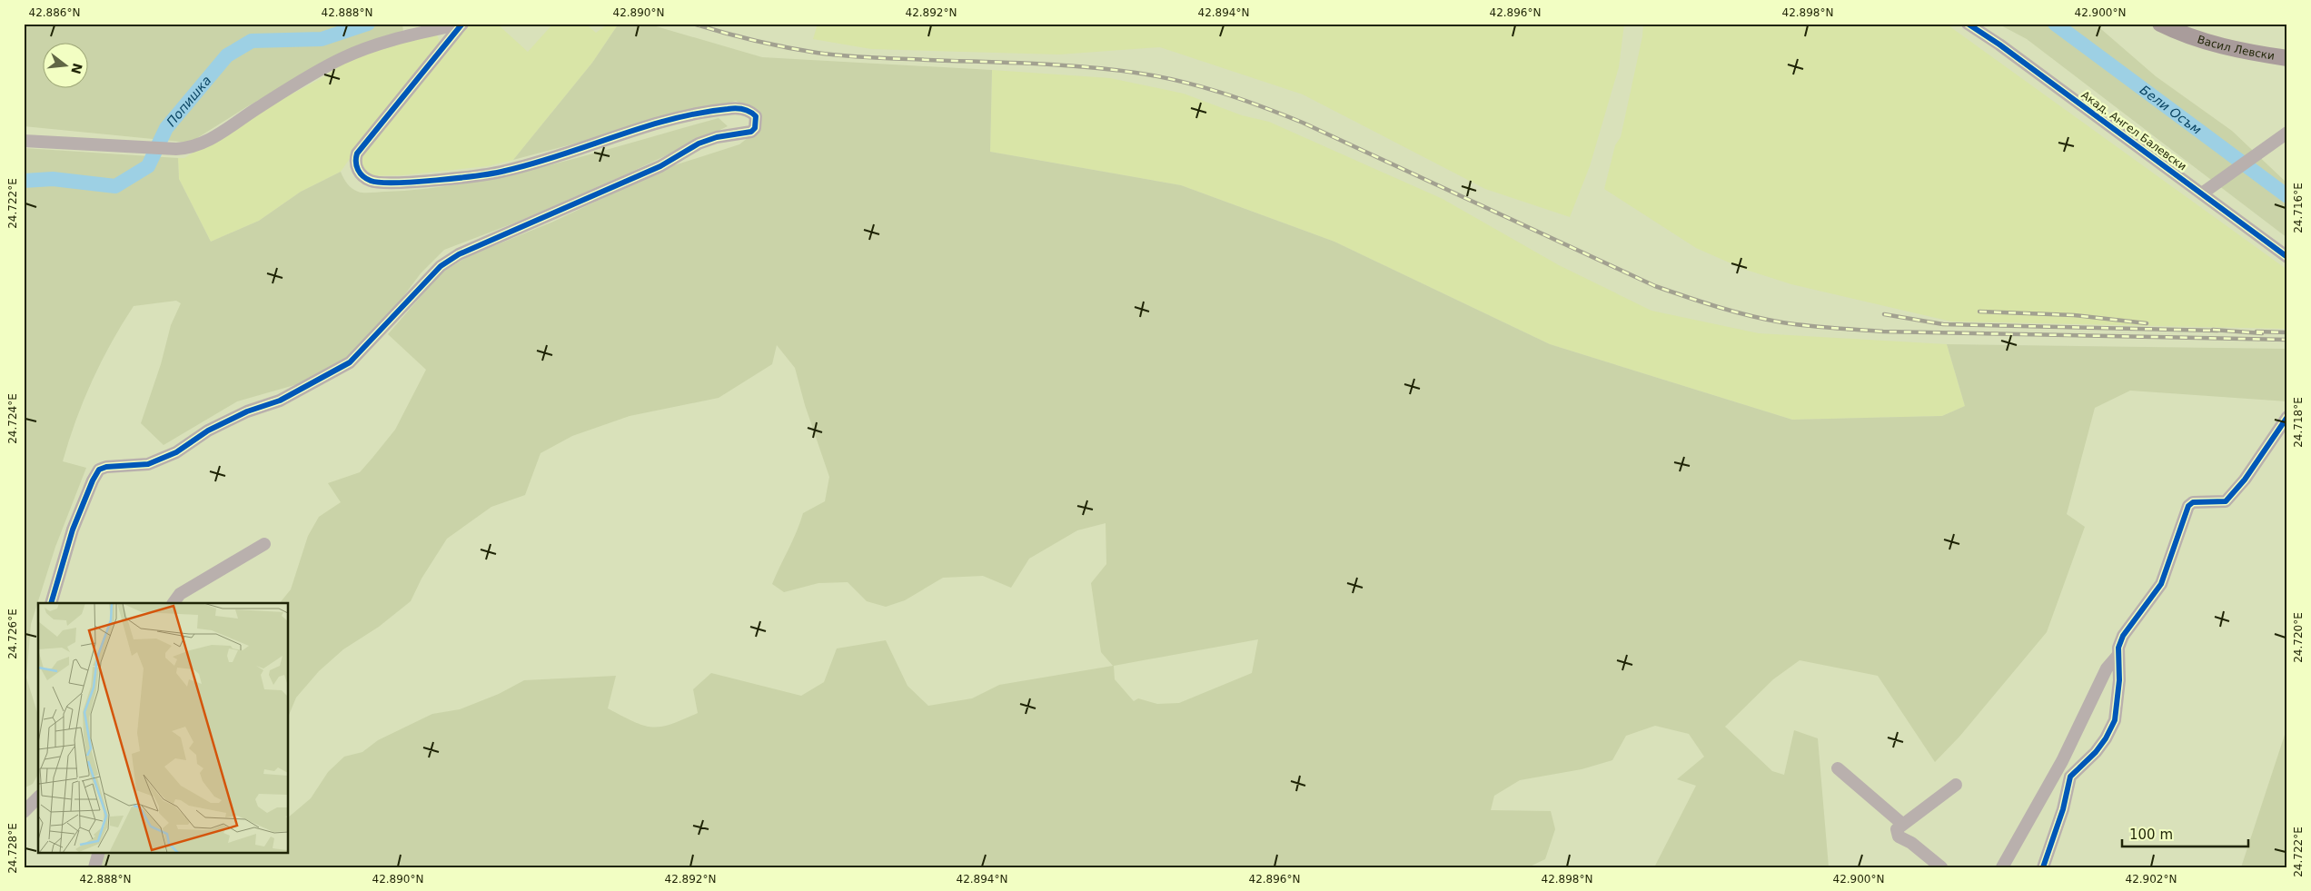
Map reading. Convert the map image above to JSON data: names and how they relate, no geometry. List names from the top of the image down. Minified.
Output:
{"streets":{"main road":["Васил Левски"],"street":["Акад. Ангел Балевски"]},"water":["Попишка","Бели Осъм"],"scale_bar":"100 m","north":"right","coordinates":["42.886°N","42.888°N","42.890°N","42.892°N","42.894°N","42.896°N","42.898°N","42.900°N","24.722°E","24.716°E","24.724°E","24.718°E","24.726°E","24.720°E","24.728°E","42.902°N"]}
